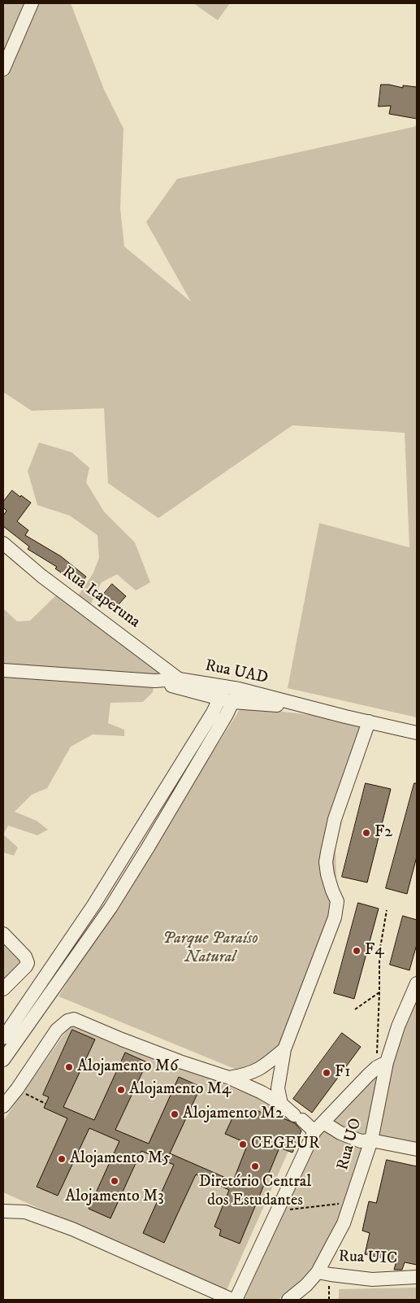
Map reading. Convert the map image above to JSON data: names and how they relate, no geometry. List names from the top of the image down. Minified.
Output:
{"streets":{"street":["Rua Itaperuna","Rua UAD","Rua UO","Rua UIC"]},"crossings":[["Rua Itaperuna","Rua UAD"],["Rua UO","Rua UIC"]],"parks":["Parque Paraíso Natural"],"places":["F2","F4","Alojamento M6","F1","Alojamento M4","Alojamento M2","CEGEUR","Alojamento M5","Diretório Central dos Estudantes","Alojamento M3"]}
